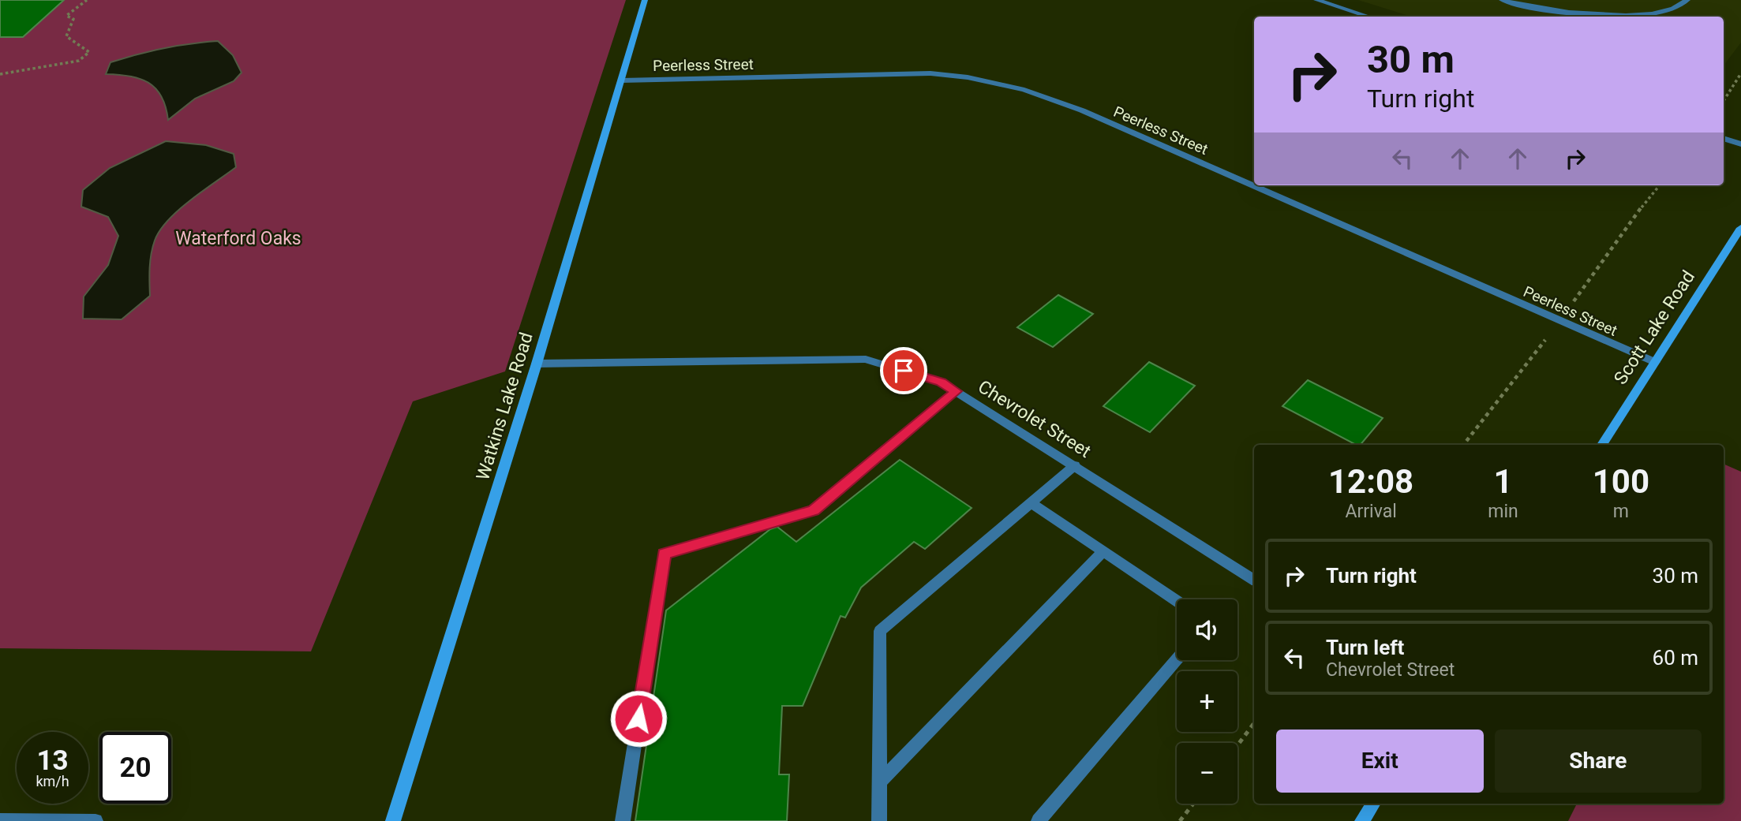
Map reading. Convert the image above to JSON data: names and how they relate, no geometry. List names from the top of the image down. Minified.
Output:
{"streets":{"street":["Peerless Street","Scott Lake Road","Watkins Lake Road","Chevrolet Street"]},"crossings":[["Peerless Street","Scott Lake Road"],["Peerless Street","Watkins Lake Road"],["Watkins Lake Road","Chevrolet Street"]],"parks":["Waterford Oaks"],"page":{"turn":["30 m","Turn right"],"eta":["12:08","Arrival","1","min","100","m"],"list":[{"name":"Turn right","value":"30 m"},{"name":"Turn left","note":"Chevrolet Street","value":"60 m"}],"map_buttons":["+","−"],"buttons":["Exit","Share"],"speed":"13 km/h","limit":"20"}}
